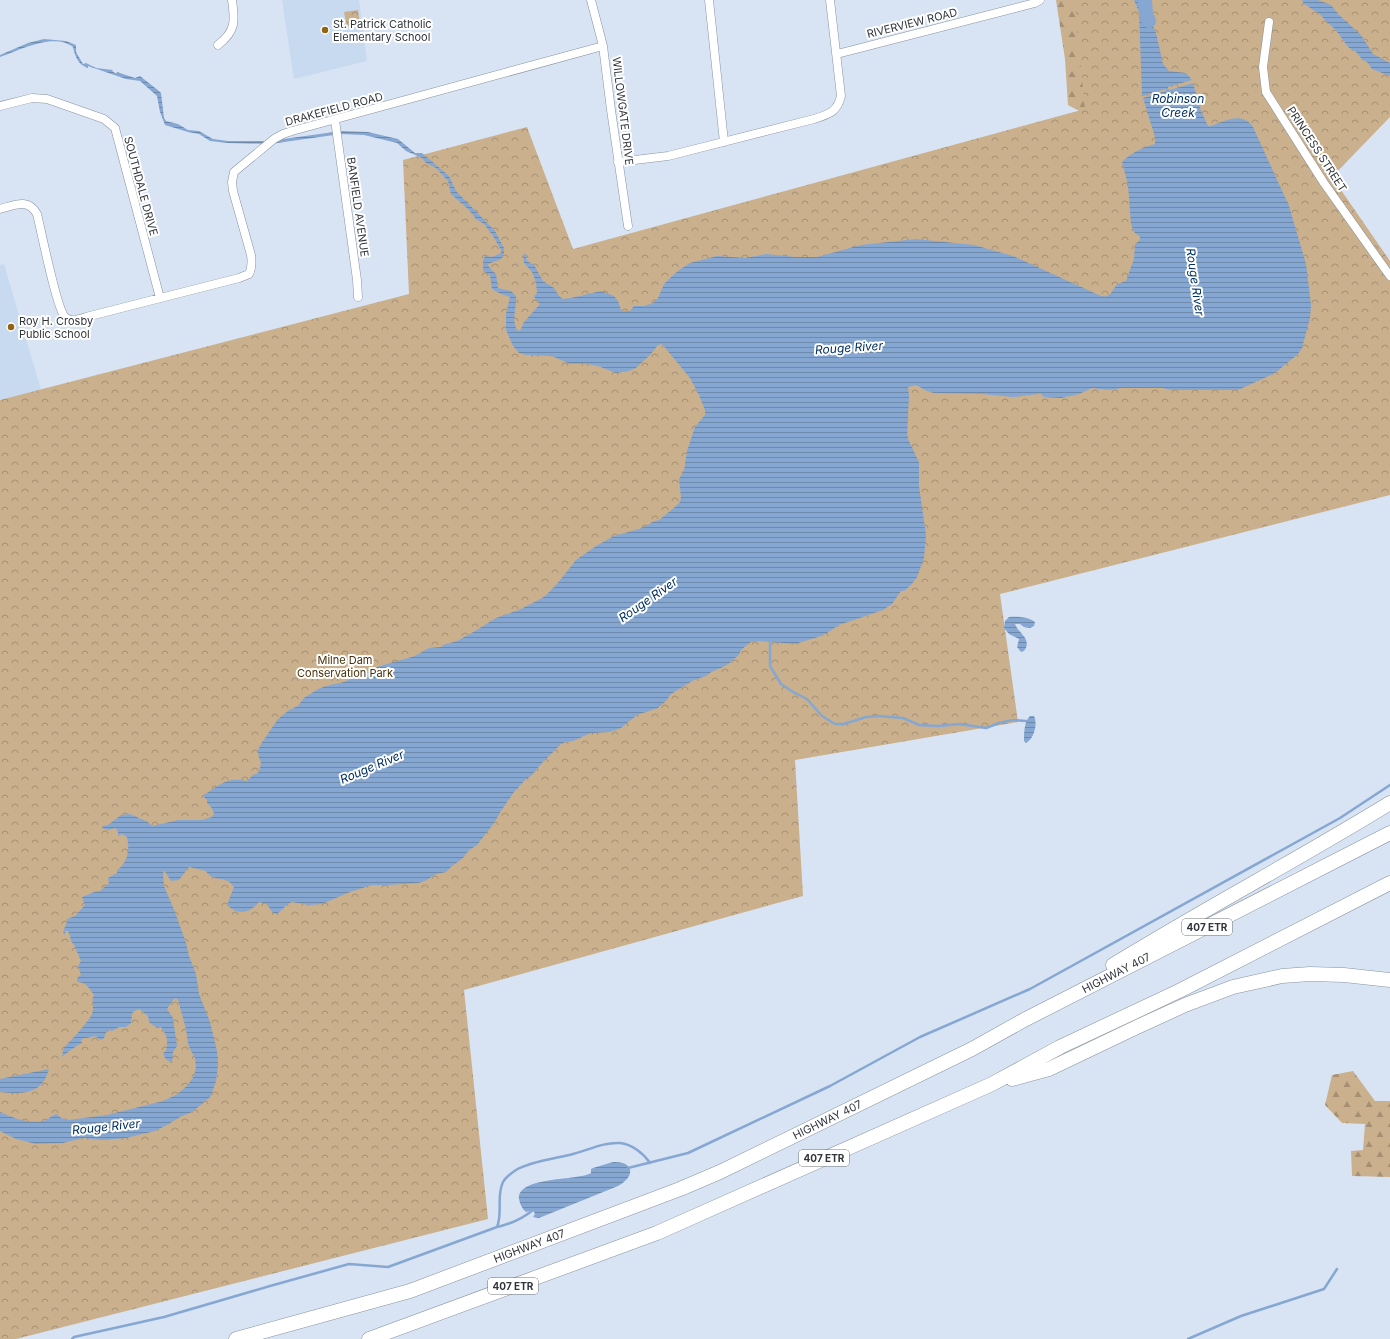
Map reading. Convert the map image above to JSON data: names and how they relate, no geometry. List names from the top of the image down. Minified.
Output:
{"streets":{"highway":["407 ETR","HIGHWAY 407"],"street":["RIVERVIEW ROAD","DRAKEFIELD ROAD","WILLOWGATE DRIVE","PRINCESS STREET","SOUTHDALE DRIVE","BANFIELD AVENUE"]},"crossings":[["DRAKEFIELD ROAD","WILLOWGATE DRIVE"],["DRAKEFIELD ROAD","SOUTHDALE DRIVE"],["DRAKEFIELD ROAD","BANFIELD AVENUE"]],"water":["Robinson Creek","Rouge River"],"parks":["Milne Dam Conservation Park"],"places":["St. Patrick Catholic Elementary School","Roy H. Crosby Public School"]}
